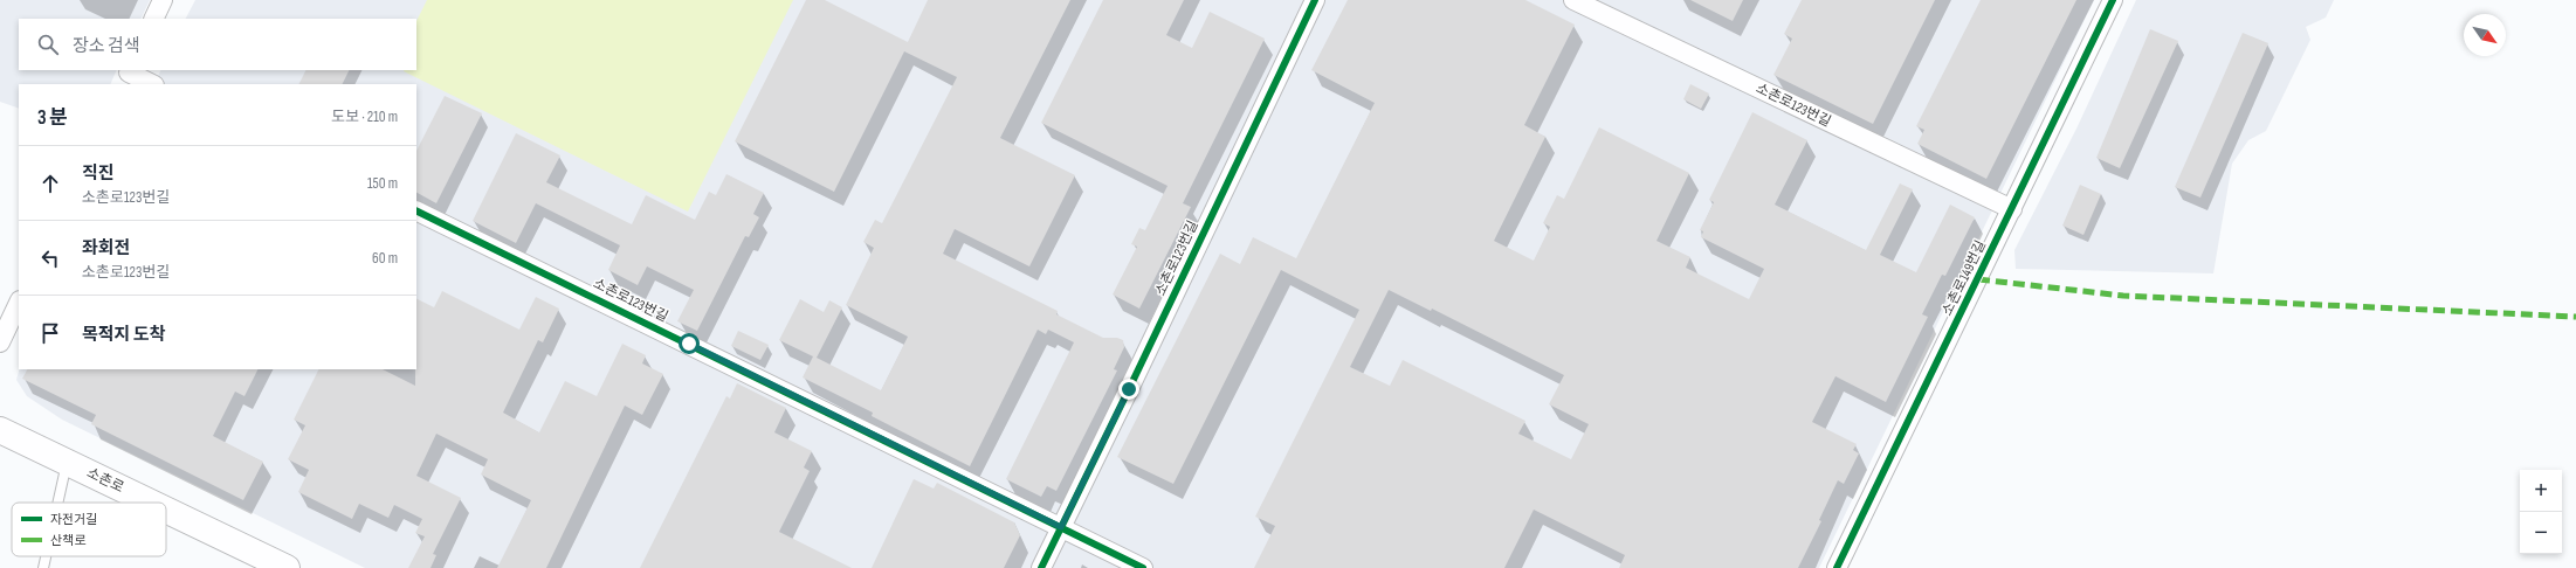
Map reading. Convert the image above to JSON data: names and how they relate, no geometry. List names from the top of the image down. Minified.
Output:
{"streets":{"street":["소촌로123번길","소촌로149번길","소촌로"]},"crossings":[["소촌로123번길","소촌로149번길"]],"legend":["자전거길","산책로"],"north":"bottom right","page":{"search":"장소 검색","heading":["3 분","도보 · 210 m"],"list":[["직진","소촌로123번길","150 m"],["좌회전","소촌로123번길","60 m"],"목적지 도착"],"map_buttons":["+","−"]}}
